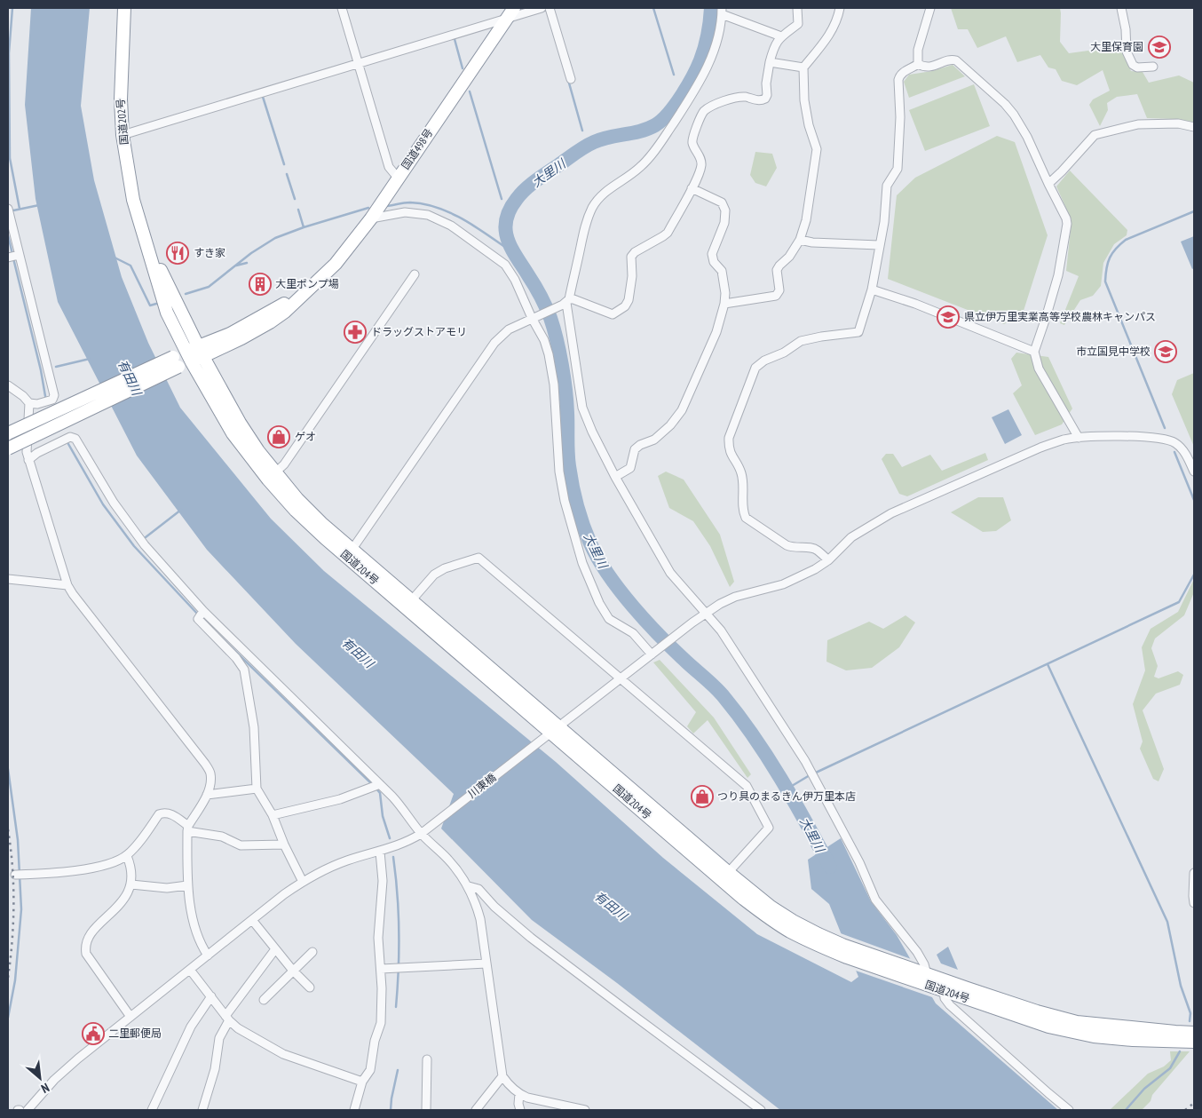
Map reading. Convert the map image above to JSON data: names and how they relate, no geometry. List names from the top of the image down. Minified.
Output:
{"streets":{"highway":["国道202号","国道498号","国道204号"],"street":["川東橋"]},"crossings":[["国道202号","国道498号"],["国道202号","国道204号"],["国道498号","国道204号"],["国道204号","川東橋"]],"water":["大里川","有田川"],"places":{"school or university":["大里保育園","県立伊万里実業高等学校農林キャンパス","市立国見中学校"],"restaurant":["すき家"],"building":["大里ポンプ場"],"pharmacy":["ドラッグストアモリ"],"shop":["ゲオ","つり具のまるきん伊万里本店"],"public building":["二里郵便局"]},"north":"bottom right"}
